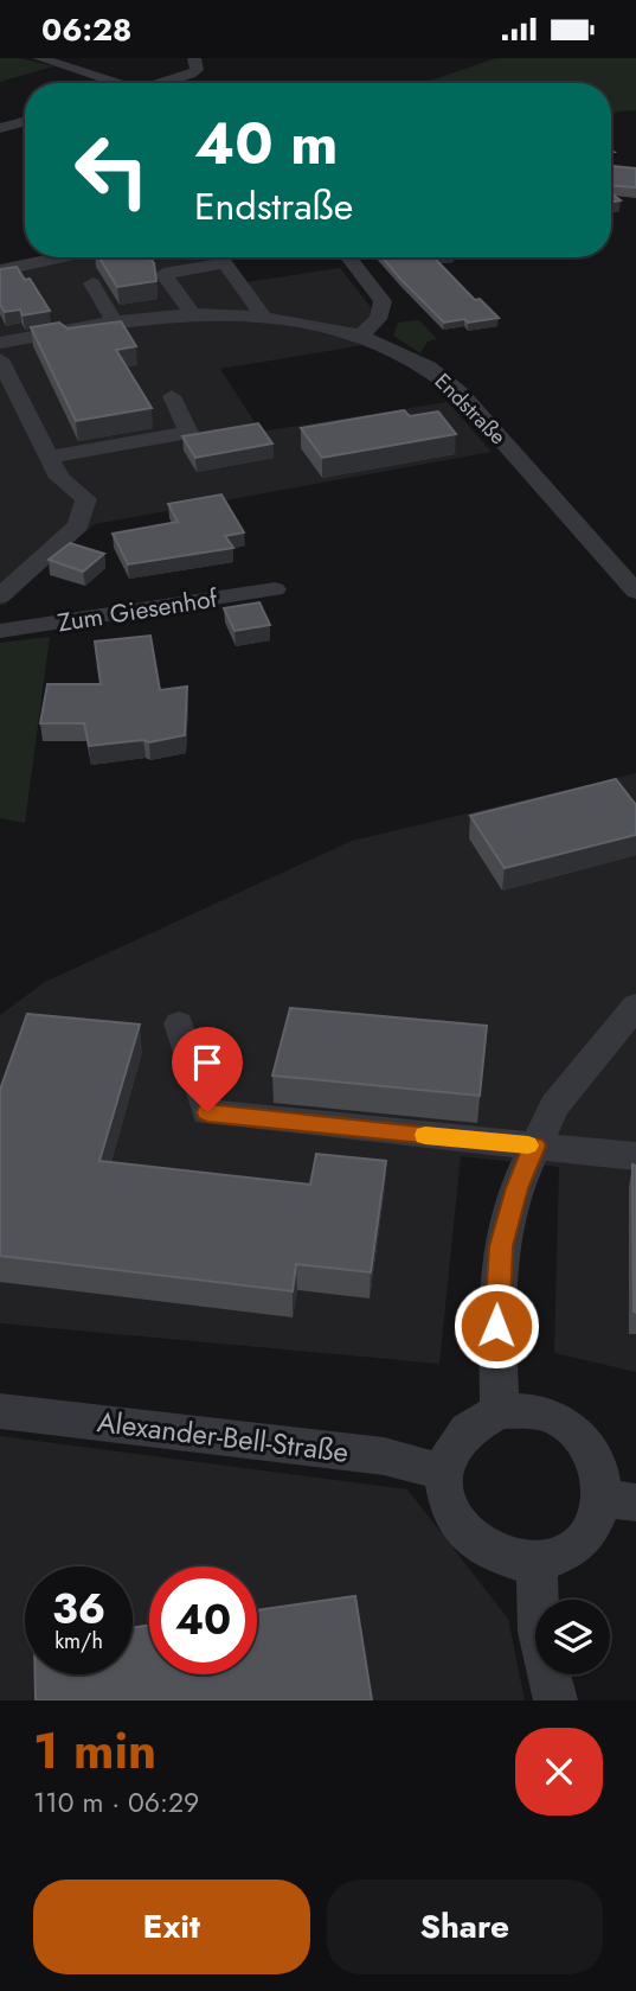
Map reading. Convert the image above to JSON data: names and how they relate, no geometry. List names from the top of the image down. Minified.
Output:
{"streets":{"street":["Endstraße","Zum Giesenhof","Alexander-Bell-Straße"]},"page":{"status":"06:28","turn":["40 m","Endstraße"],"speed":"36 km/h","limit":"40","heading":["1 min","110 m · 06:29"],"buttons":["Exit","Share"]}}
